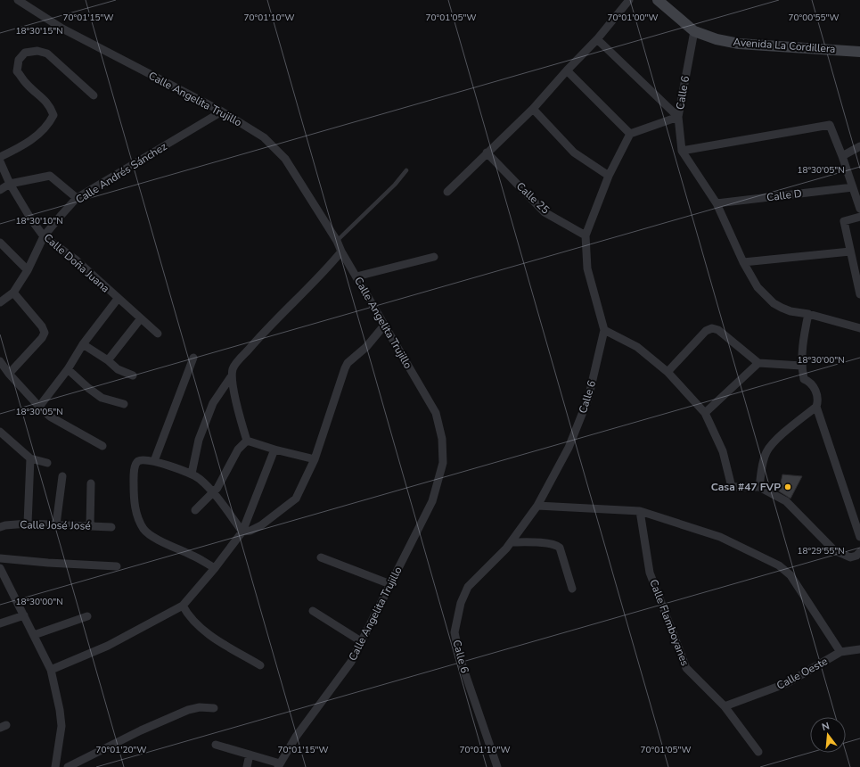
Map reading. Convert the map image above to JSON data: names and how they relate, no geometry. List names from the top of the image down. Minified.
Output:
{"streets":{"main road":["Avenida La Cordillera"],"street":["Calle 6","Calle Angelita Trujillo","Calle Andrés Sánchez","Calle D","Calle 25","Calle Doña Juana","Calle José José","Calle Flamboyanes","Calle Oeste"]},"crossings":[["Avenida La Cordillera","Calle 6"],["Calle 6","Calle 25"],["Calle Angelita Trujillo","Calle Andrés Sánchez"],["Calle Andrés Sánchez","Calle Doña Juana"],["Calle Flamboyanes","Calle Oeste"]],"places":["Casa #47 FVP"],"north":"top","coordinates":["70°01'15\"W","70°01'10\"W","70°01'05\"W","70°01'00\"W","70°00'55\"W","18°30'15\"N","18°30'05\"N","18°30'10\"N","18°30'00\"N","18°29'55\"N","70°01'20\"W"]}
